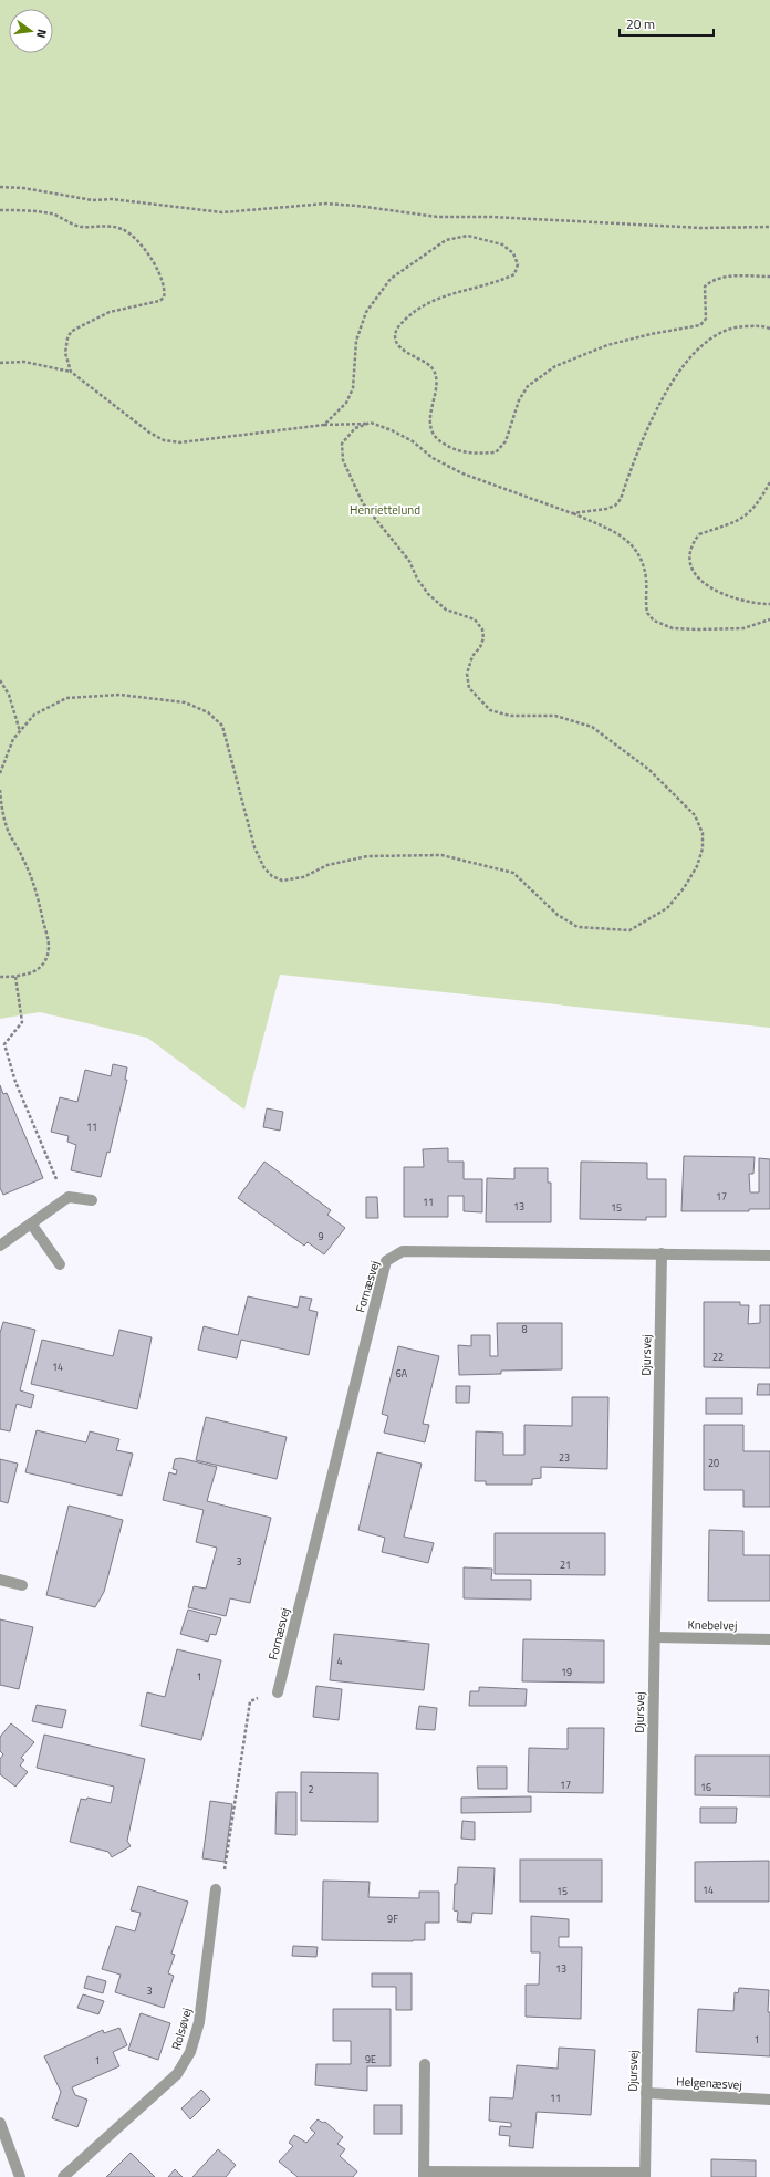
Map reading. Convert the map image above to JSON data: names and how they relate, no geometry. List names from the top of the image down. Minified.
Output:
{"streets":{"street":["Fornæsvej","Djursvej","Knebelvej","Rolsøvej","Helgenæsvej"]},"crossings":[["Fornæsvej","Djursvej"],["Djursvej","Knebelvej"],["Djursvej","Helgenæsvej"]],"parks":["Henriettelund"],"house_numbers":["11","17","11","13","15","9","8","22","14","6A","23","20","3","21","4","19","1","17","16","2","14","15","9F","13","3","1","9E","1","11"],"scale_bar":"20 m","north":"right"}
